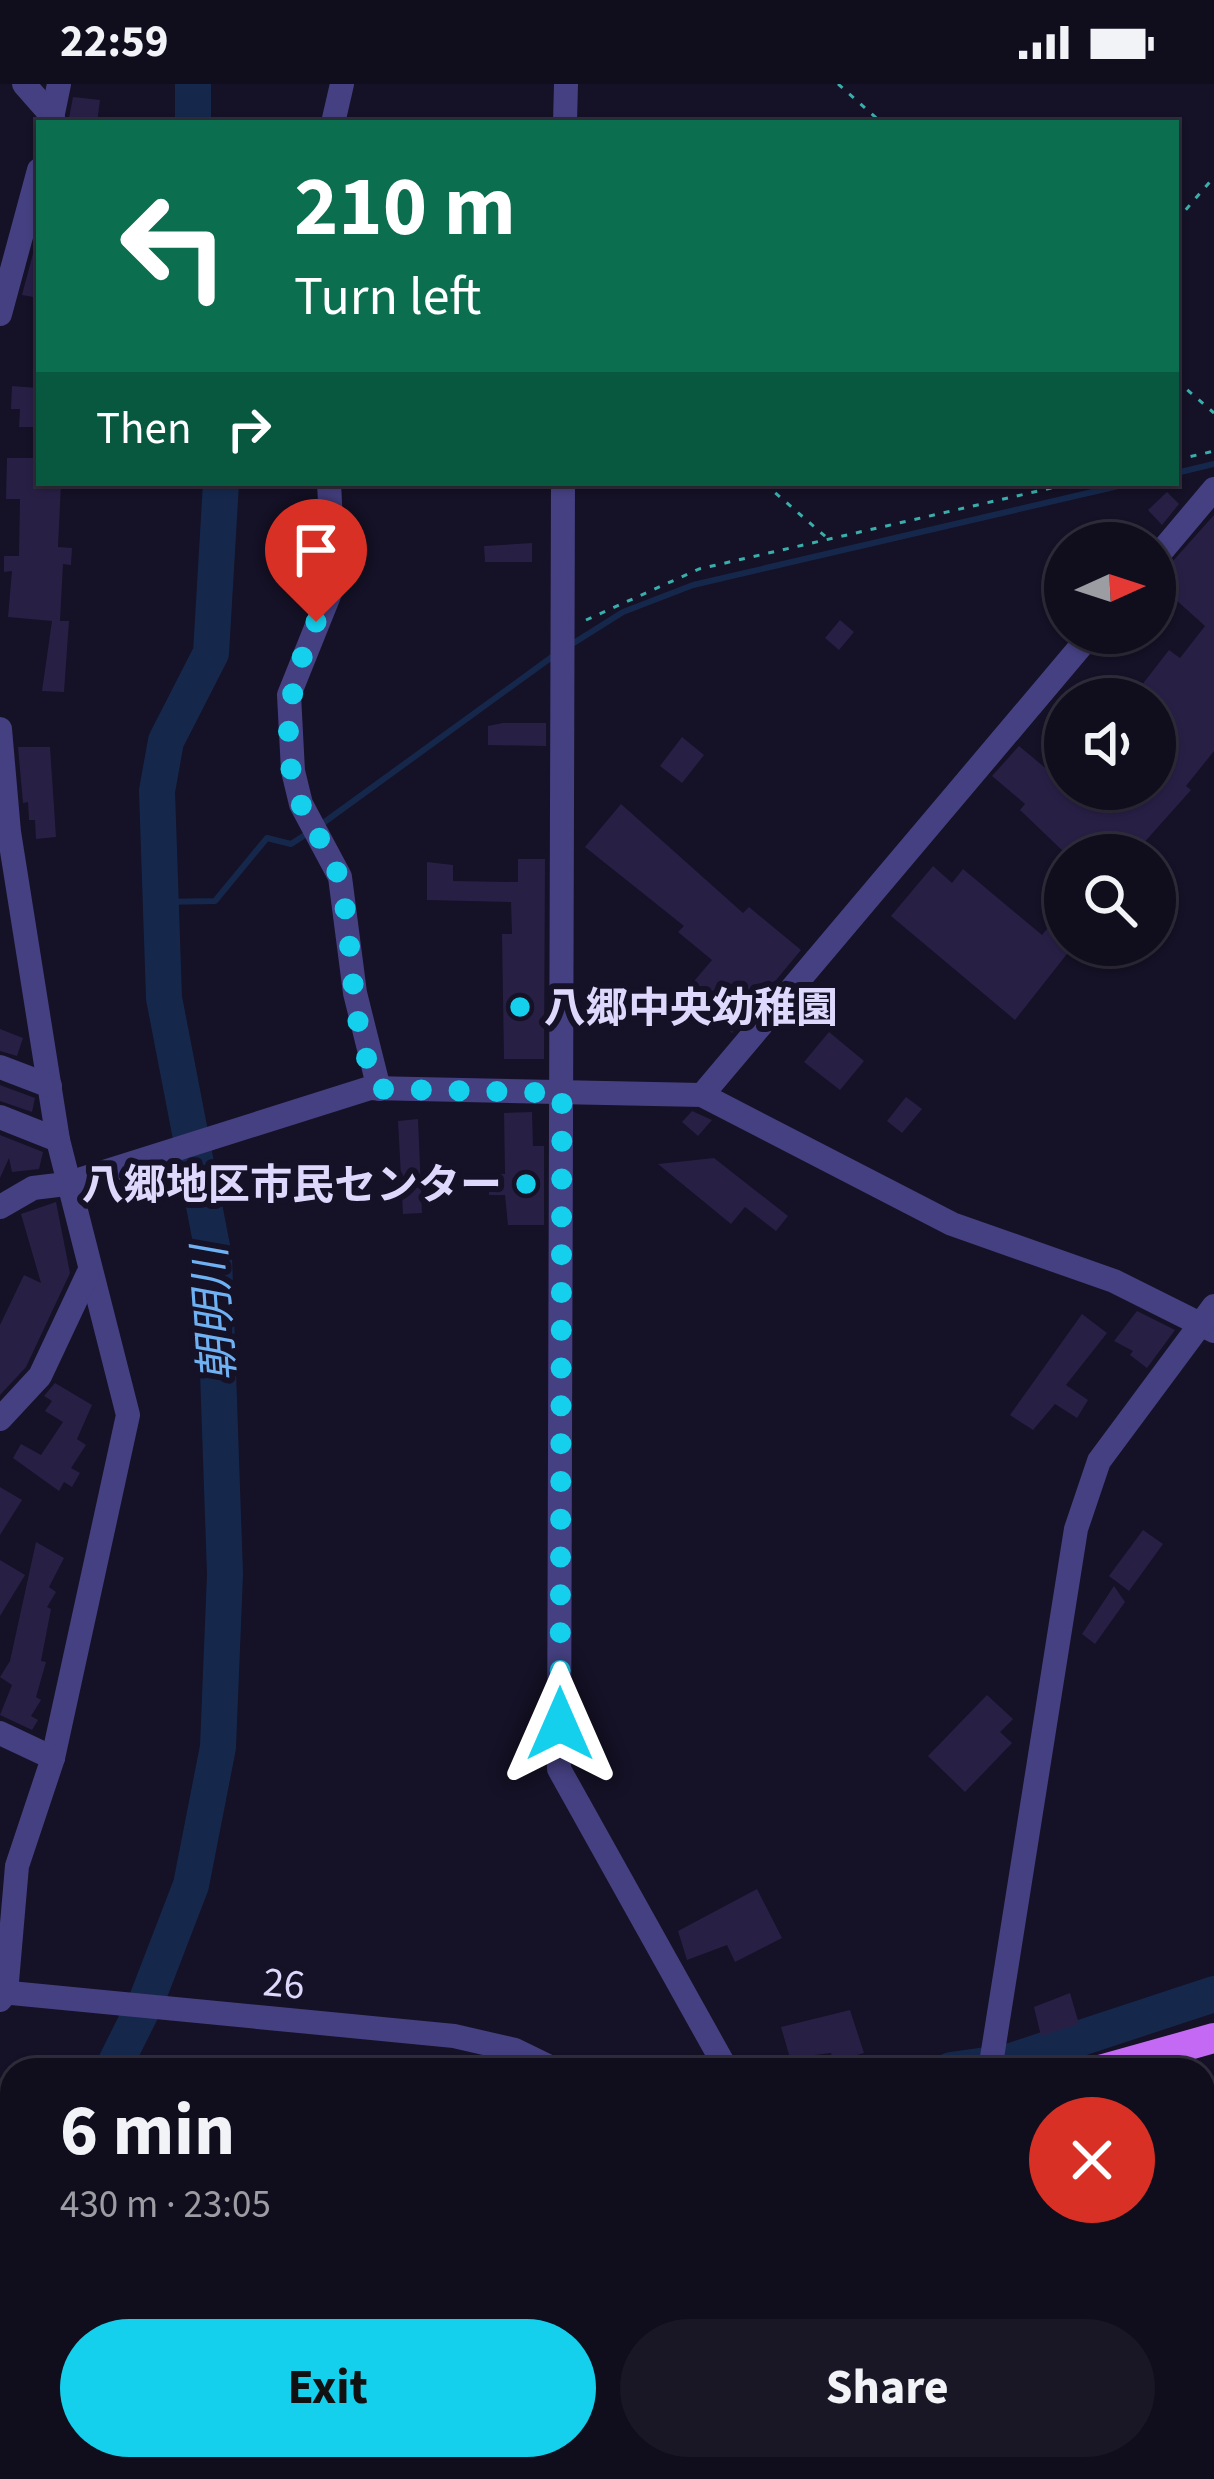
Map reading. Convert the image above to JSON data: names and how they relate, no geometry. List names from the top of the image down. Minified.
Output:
{"streets":{"street":["26"]},"water":["朝明川"],"places":["八郷中央幼稚園","八郷地区市民センター"],"north":"right","page":{"status":"22:59","turn":["210 m","Turn left"],"then":"Then","heading":["6 min","430 m · 23:05"],"buttons":["Exit","Share"]}}
